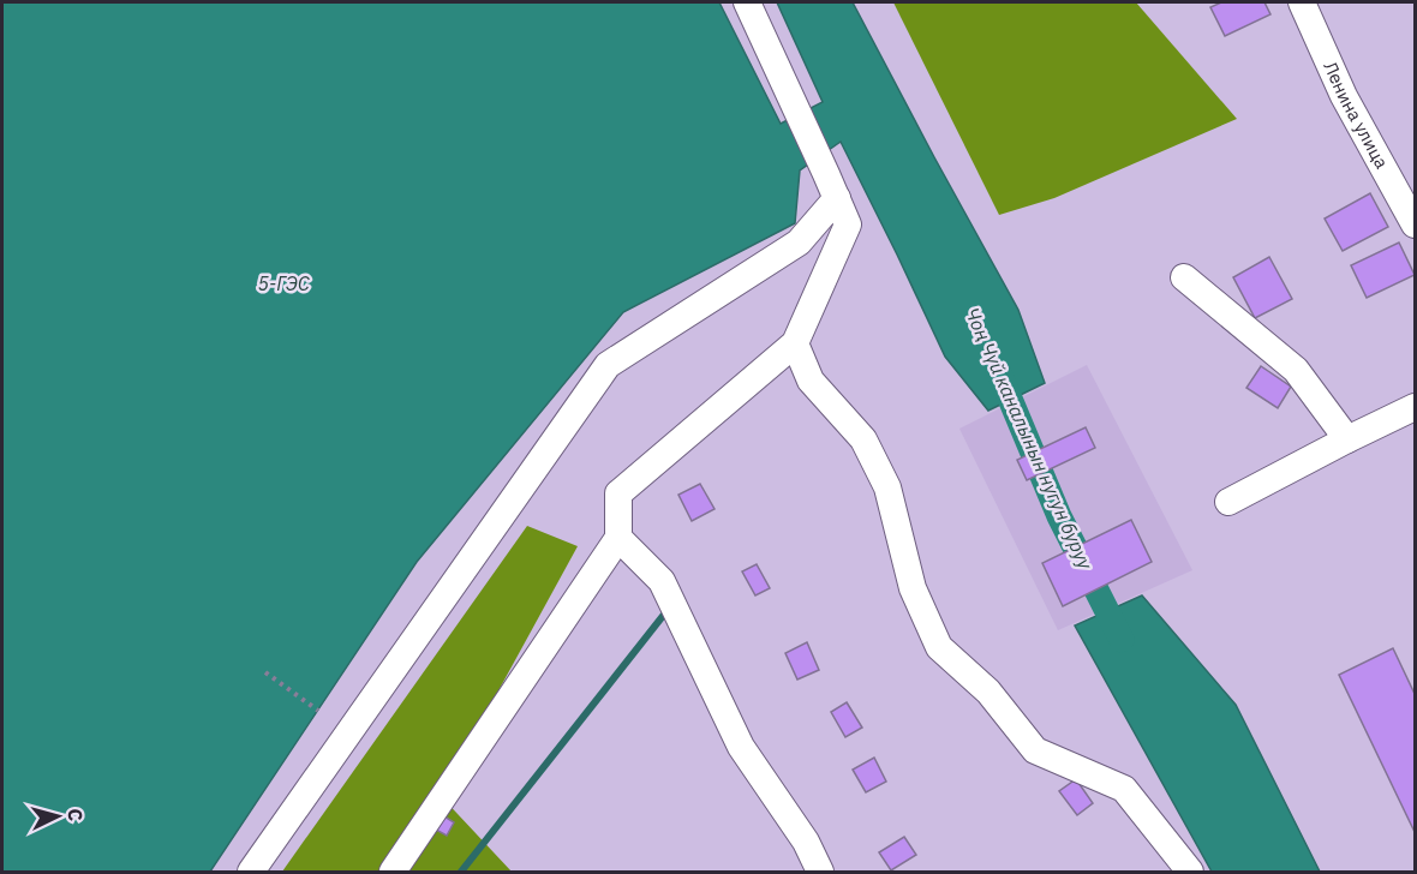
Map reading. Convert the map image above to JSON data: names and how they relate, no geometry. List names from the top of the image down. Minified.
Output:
{"streets":{"street":["Ленина улица"]},"water":["5-ГЭС","Чоң Чүй каналынын нугун буруу"],"north":"right"}
